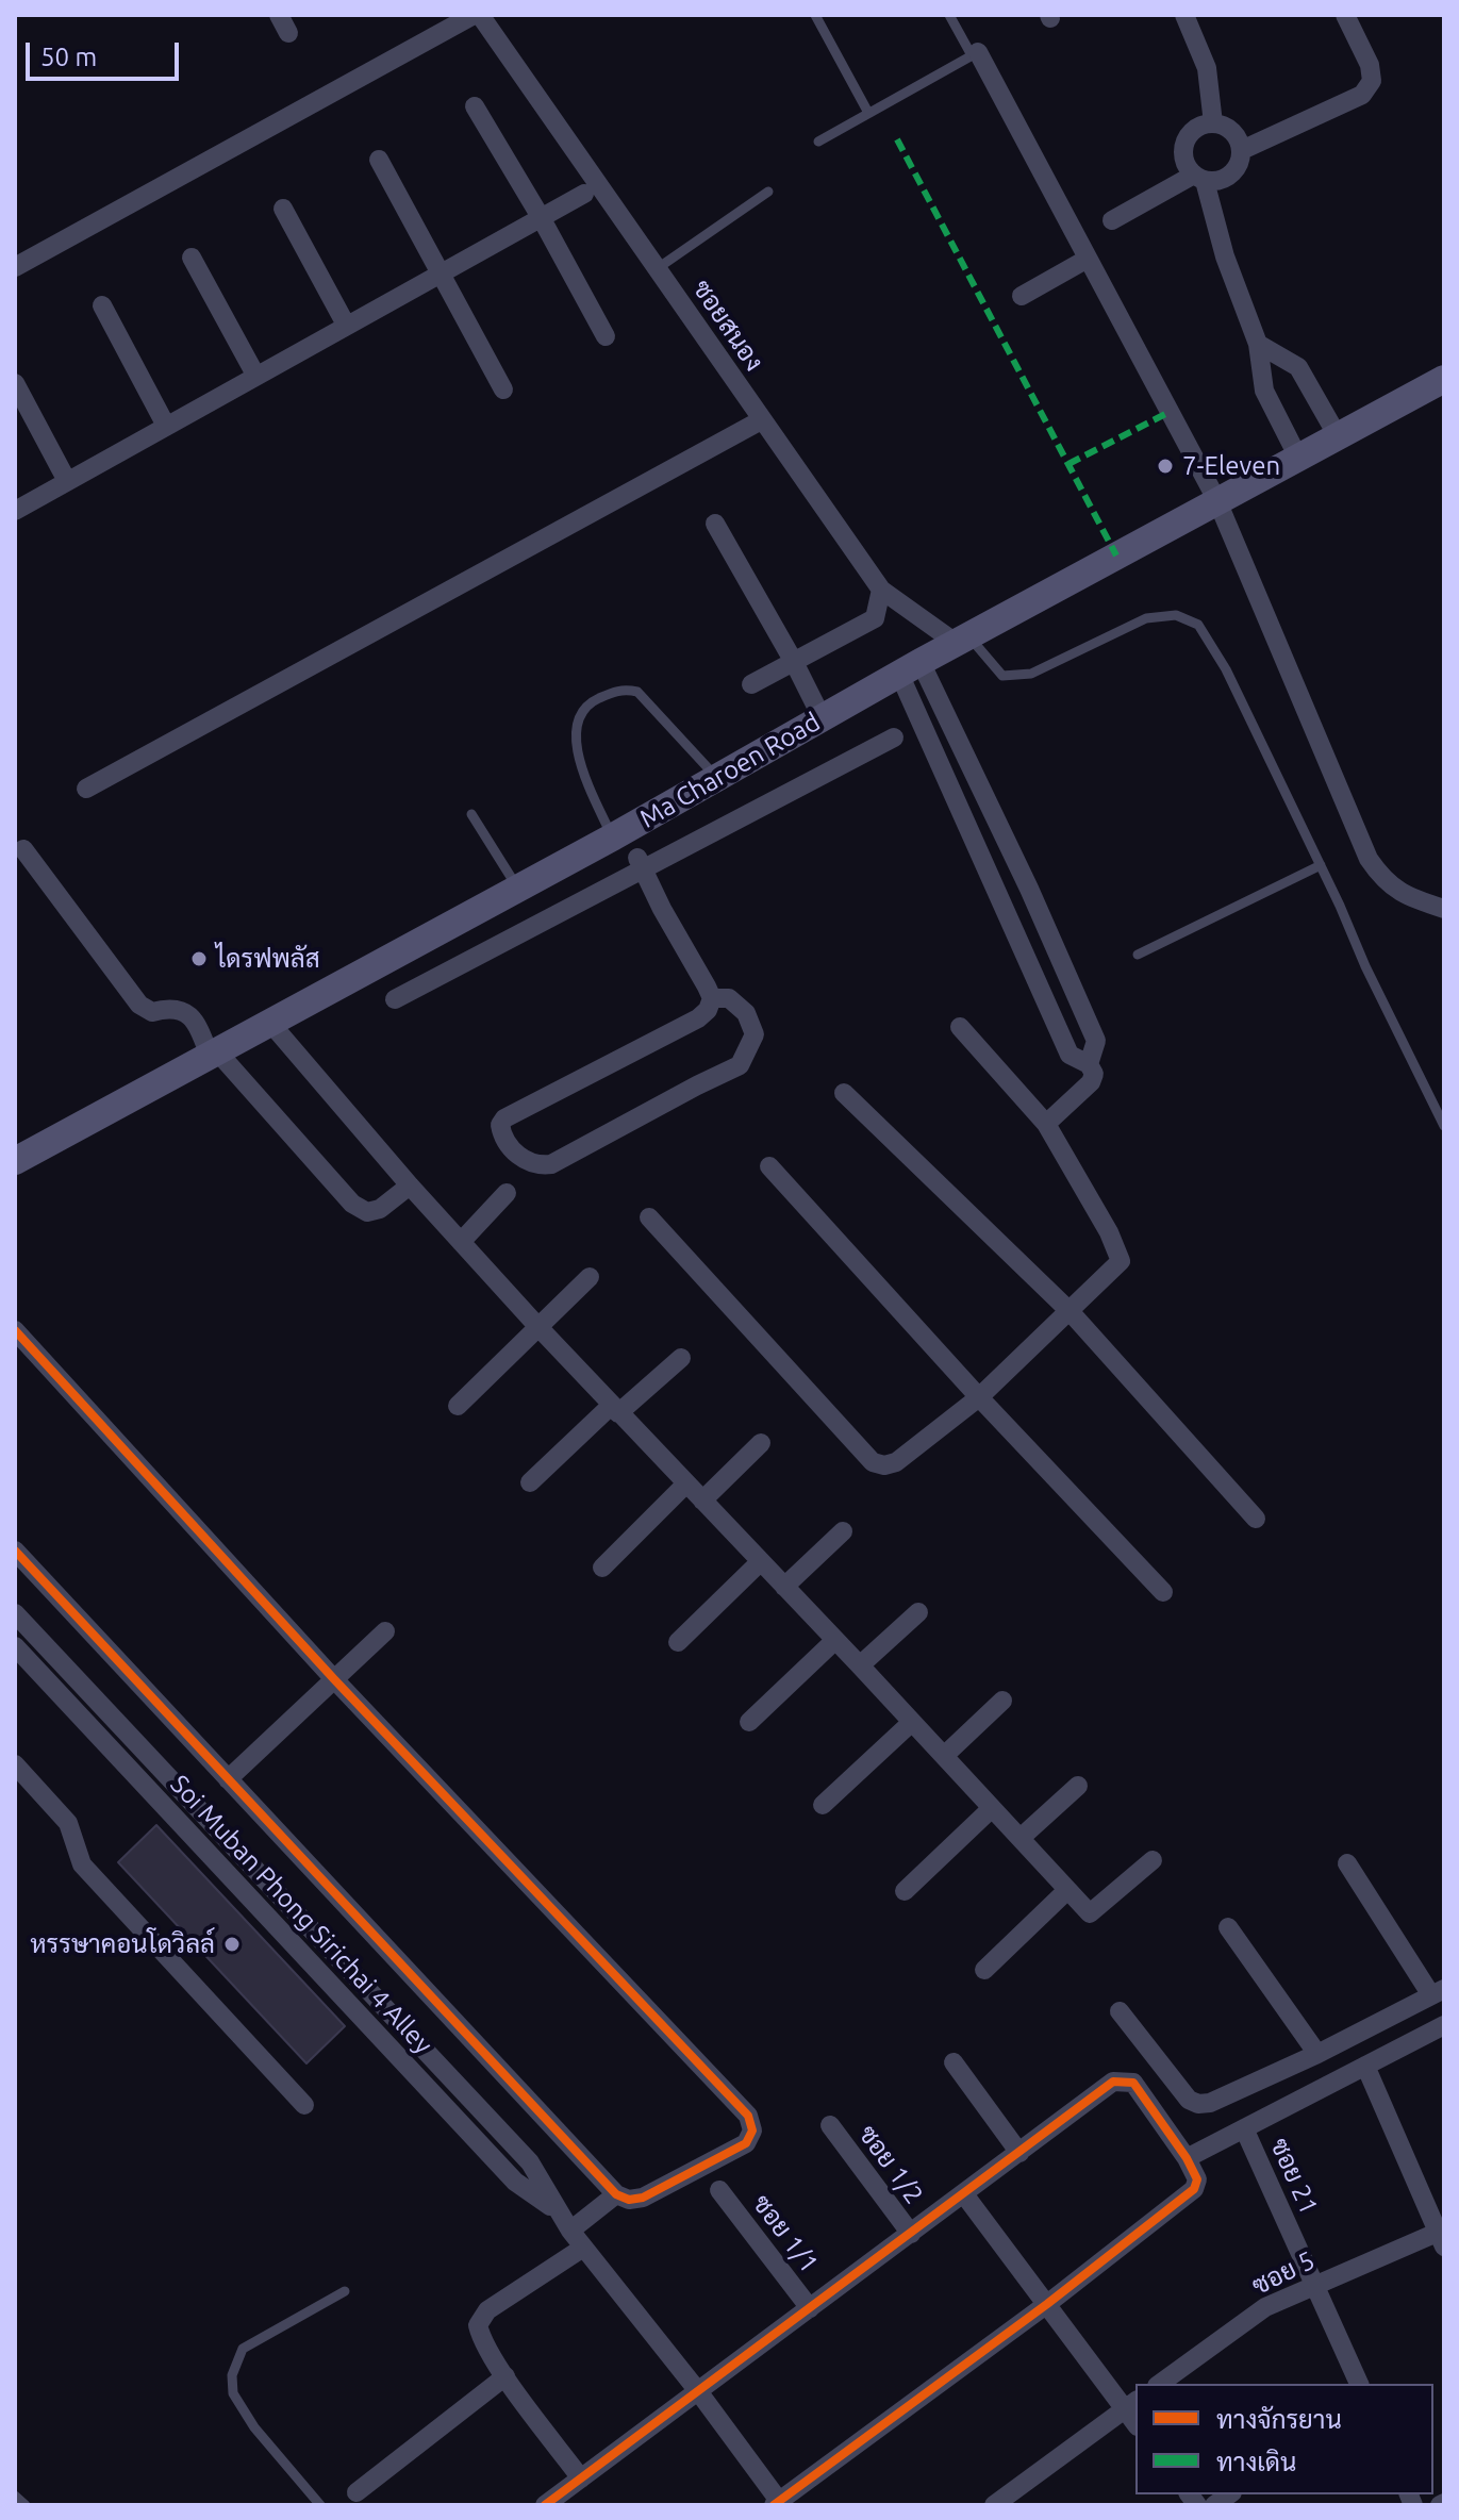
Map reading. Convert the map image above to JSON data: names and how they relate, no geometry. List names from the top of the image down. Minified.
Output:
{"streets":{"main road":["Ma Charoen Road"],"street":["ซอยสนอง","Soi Muban Phong Sirichai 4 Alley","ซอย 1/2","ซอย 21","ซอย 1/1","ซอย 5"]},"crossings":[["ซอยสนอง","Ma Charoen Road"],["ซอย 21","ซอย 5"]],"places":["7-Eleven","ไดรฟพลัส","หรรษาคอนโดวิลล์"],"legend":["ทางจักรยาน","ทางเดิน"],"scale_bar":"50 m"}
